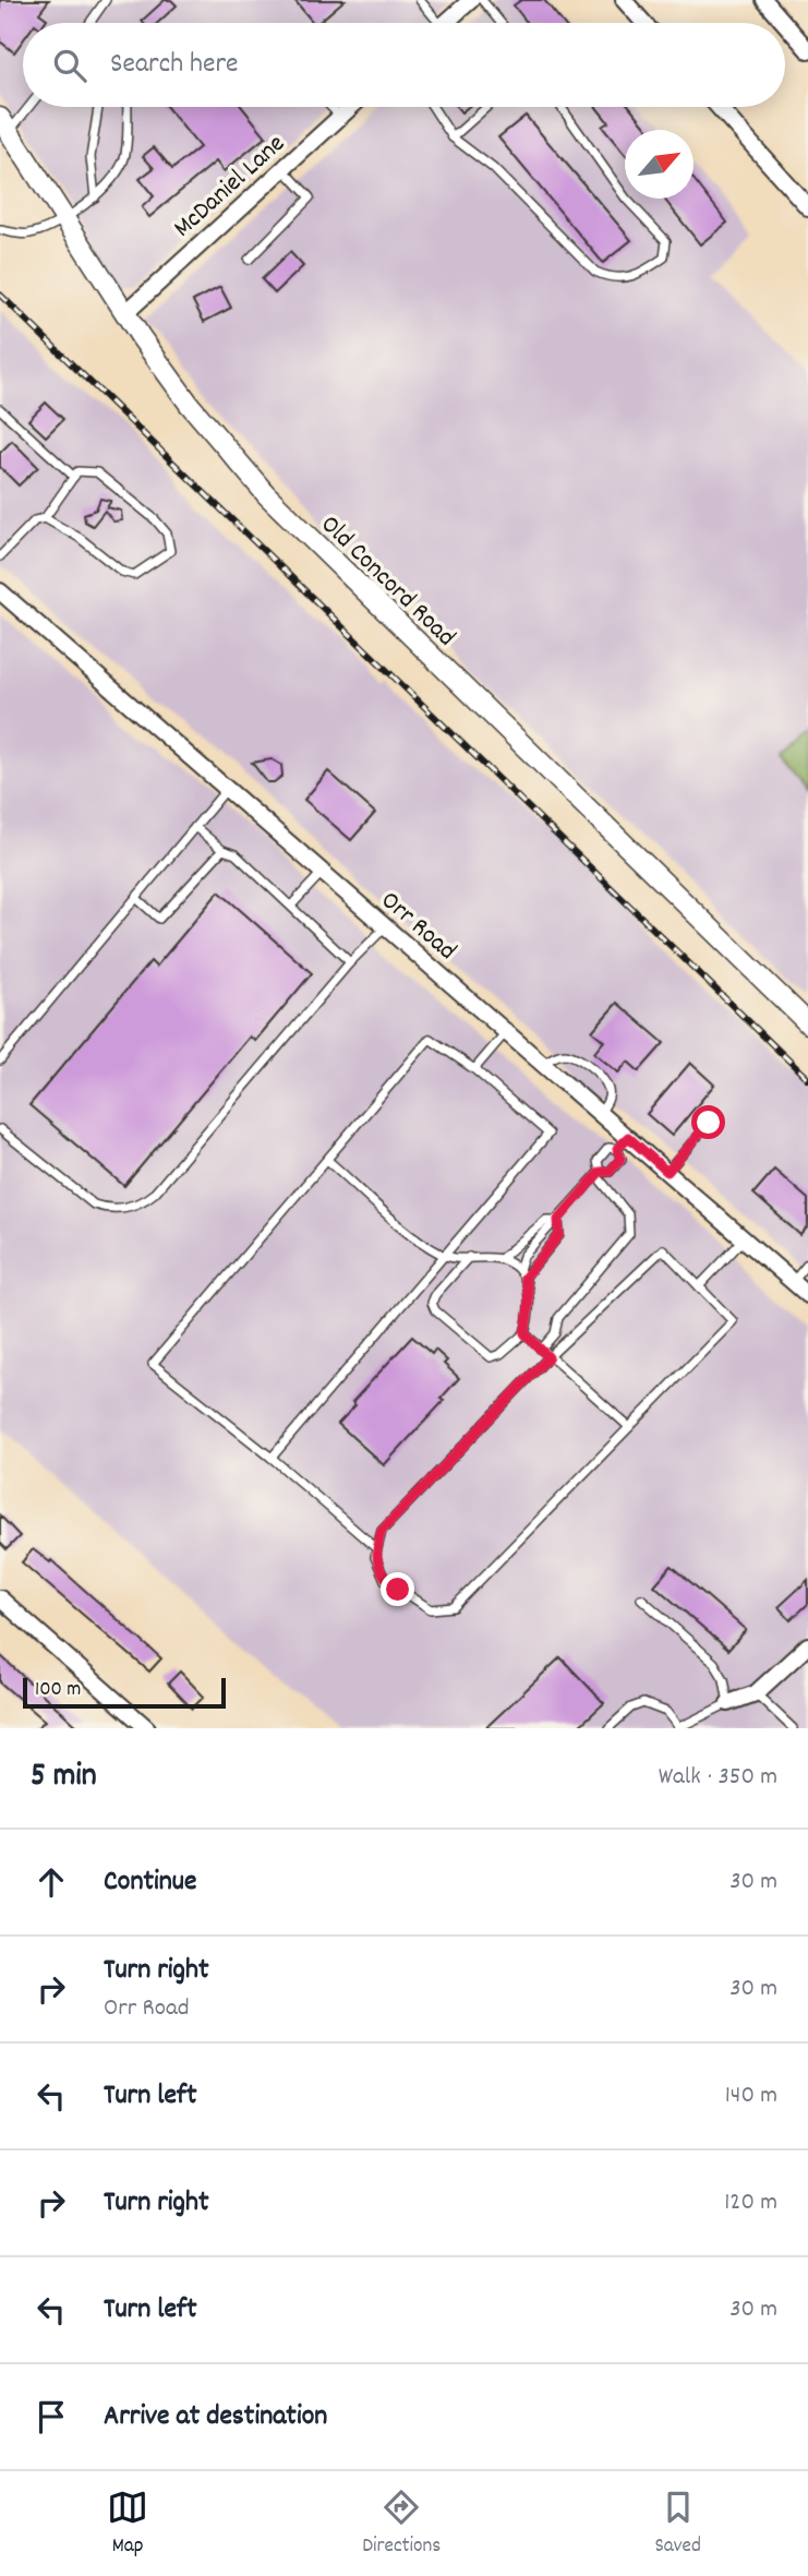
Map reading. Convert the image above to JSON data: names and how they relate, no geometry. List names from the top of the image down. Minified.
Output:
{"streets":{"street":["McDaniel Lane","Old Concord Road","Orr Road"]},"crossings":[["McDaniel Lane","Old Concord Road"]],"scale_bar":"100 m","north":"top right","page":{"search":"Search here","scale":"100 m","heading":["5 min","Walk · 350 m"],"list":[["Continue","30 m"],["Turn right","Orr Road","30 m"],["Turn left","140 m"],["Turn right","120 m"],["Turn left","30 m"],"Arrive at destination"],"nav":["Map","Directions","Saved"]}}
